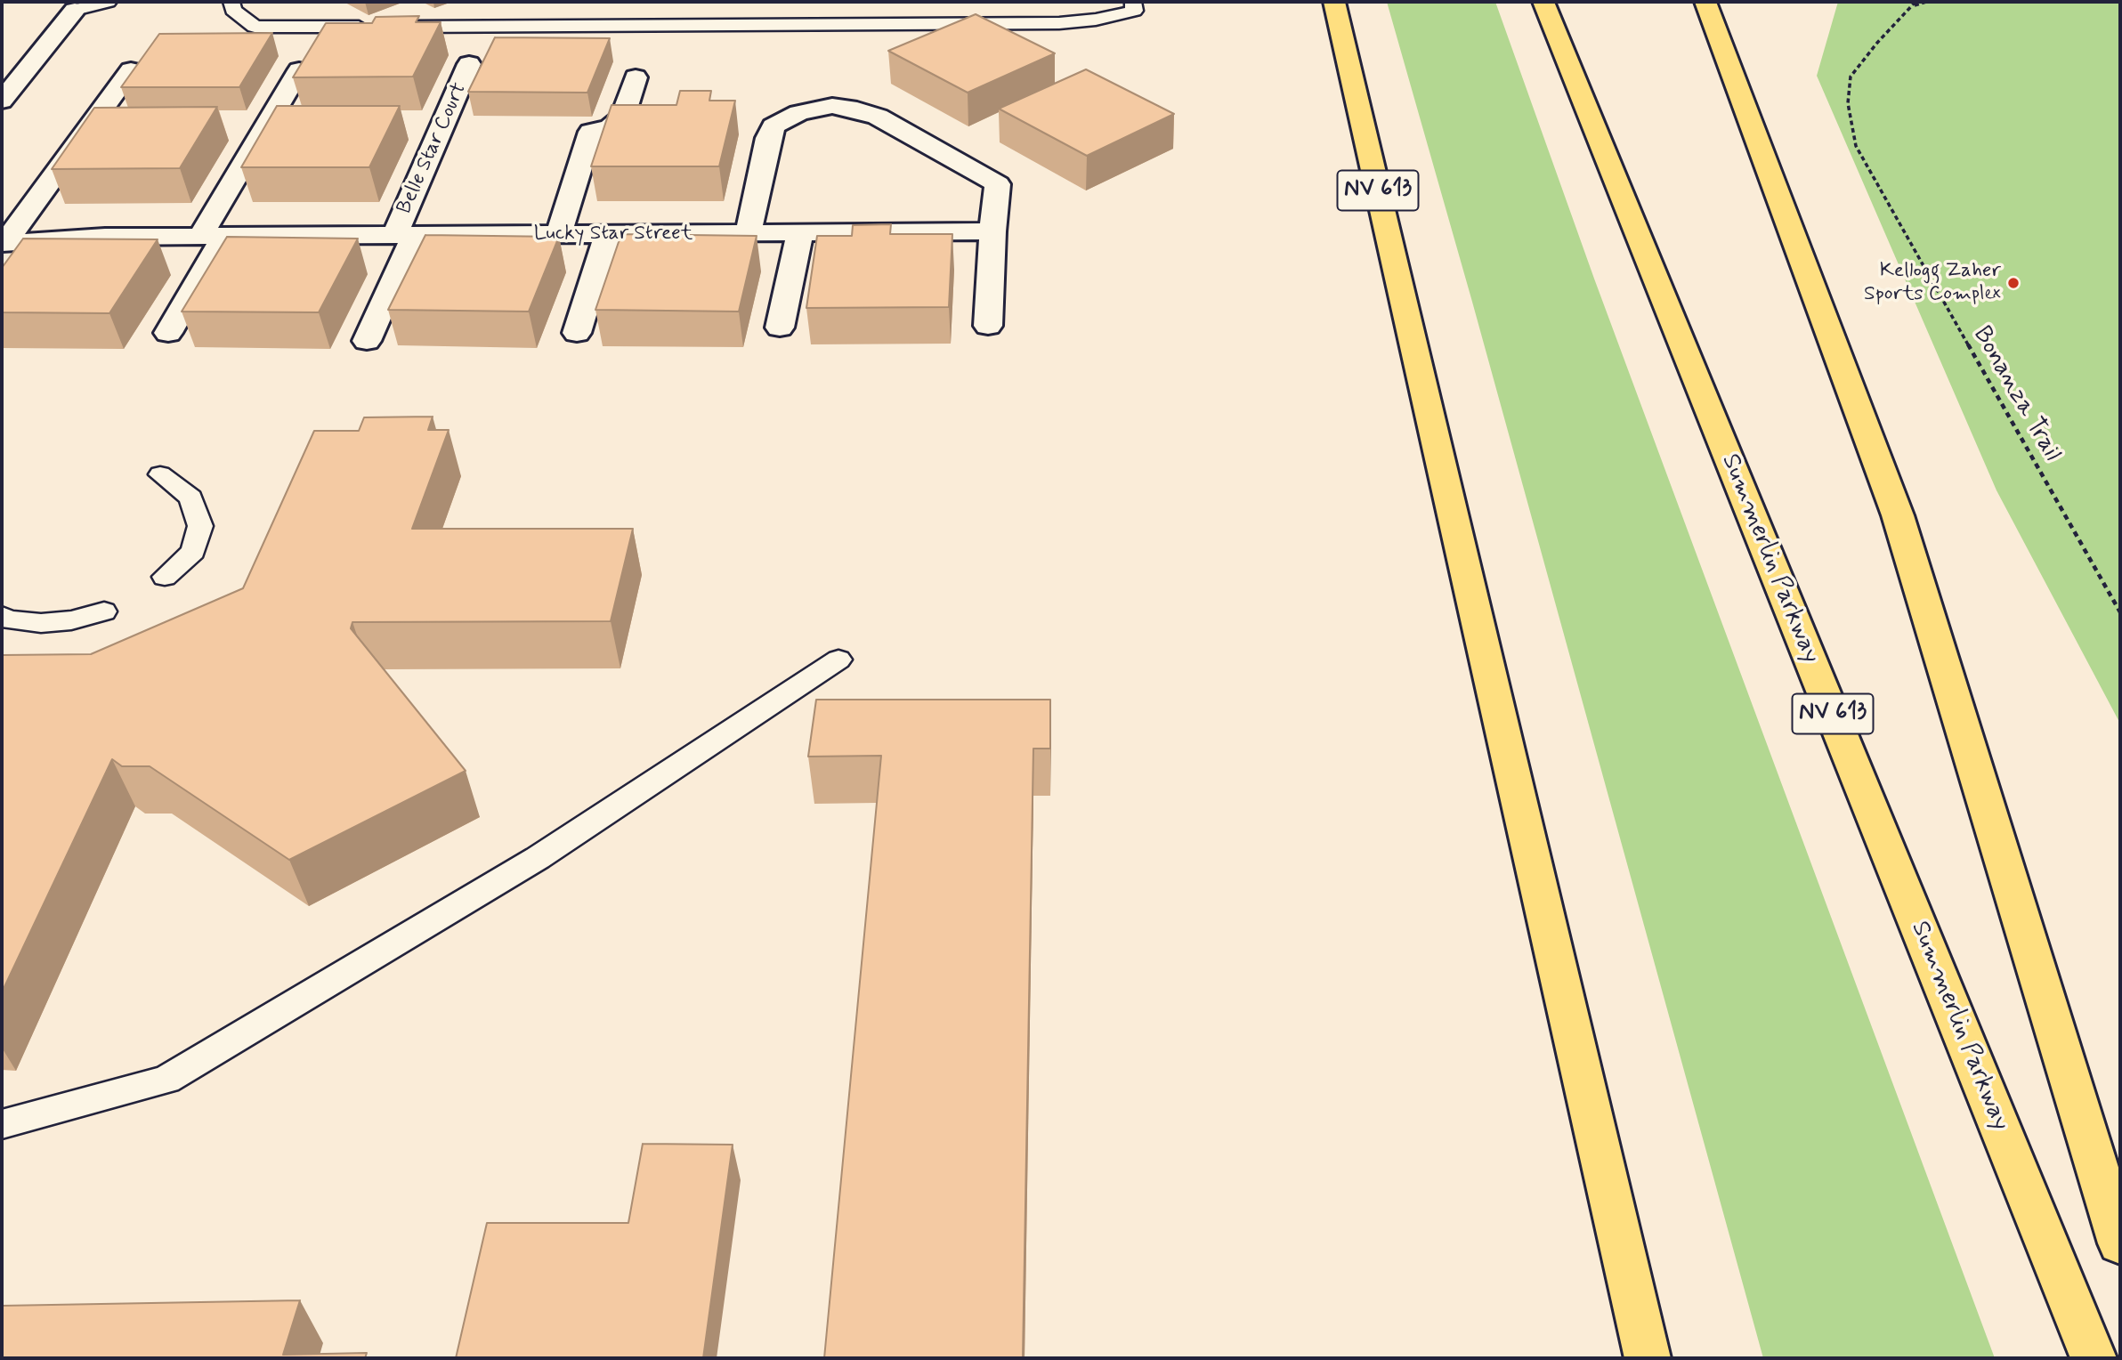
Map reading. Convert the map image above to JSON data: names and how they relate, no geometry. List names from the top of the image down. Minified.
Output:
{"streets":{"highway":["NV 613","Summerlin Parkway"],"street":["Belle Star Court","Lucky Star Street"],"path":["Bonanza Trail"]},"crossings":[["Belle Star Court","Lucky Star Street"]],"places":["Kellogg Zaher Sports Complex"]}
